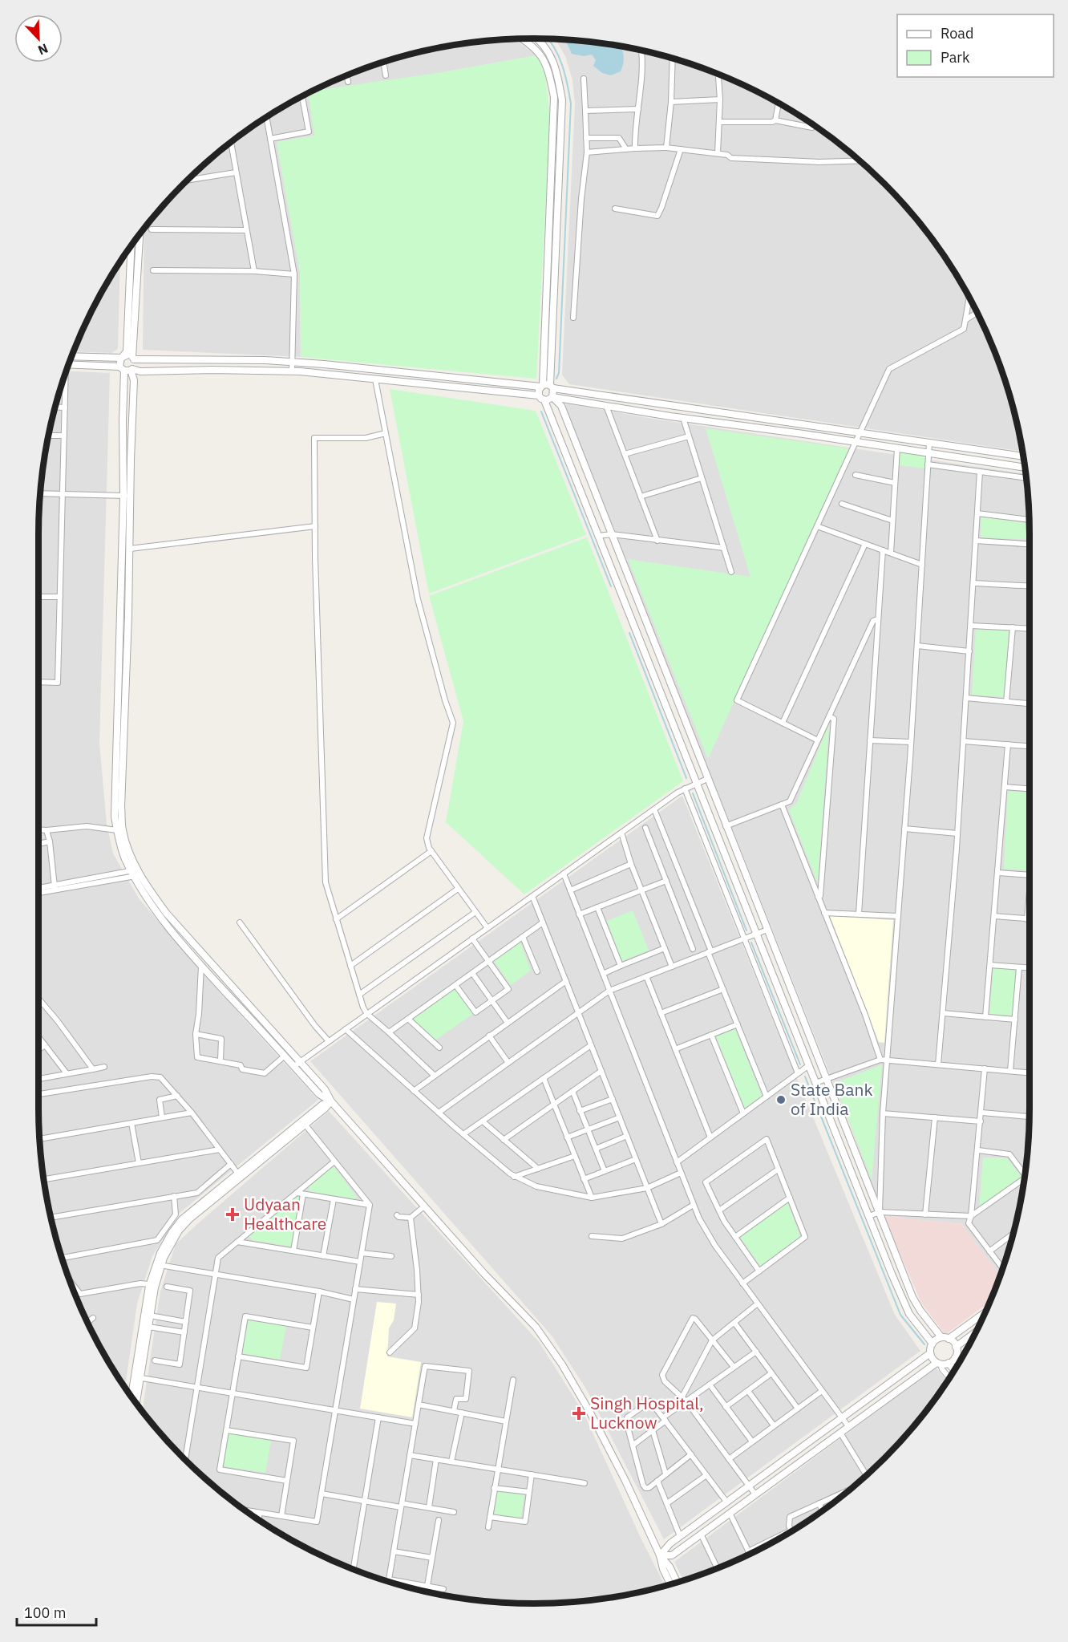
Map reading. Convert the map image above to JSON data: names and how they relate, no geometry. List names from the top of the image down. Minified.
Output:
{"places":{"other":["State Bank of India"],"health":["Udyaan Healthcare","Singh Hospital, Lucknow"]},"legend":["Road","Park"],"scale_bar":"100 m","north":"bottom right"}
